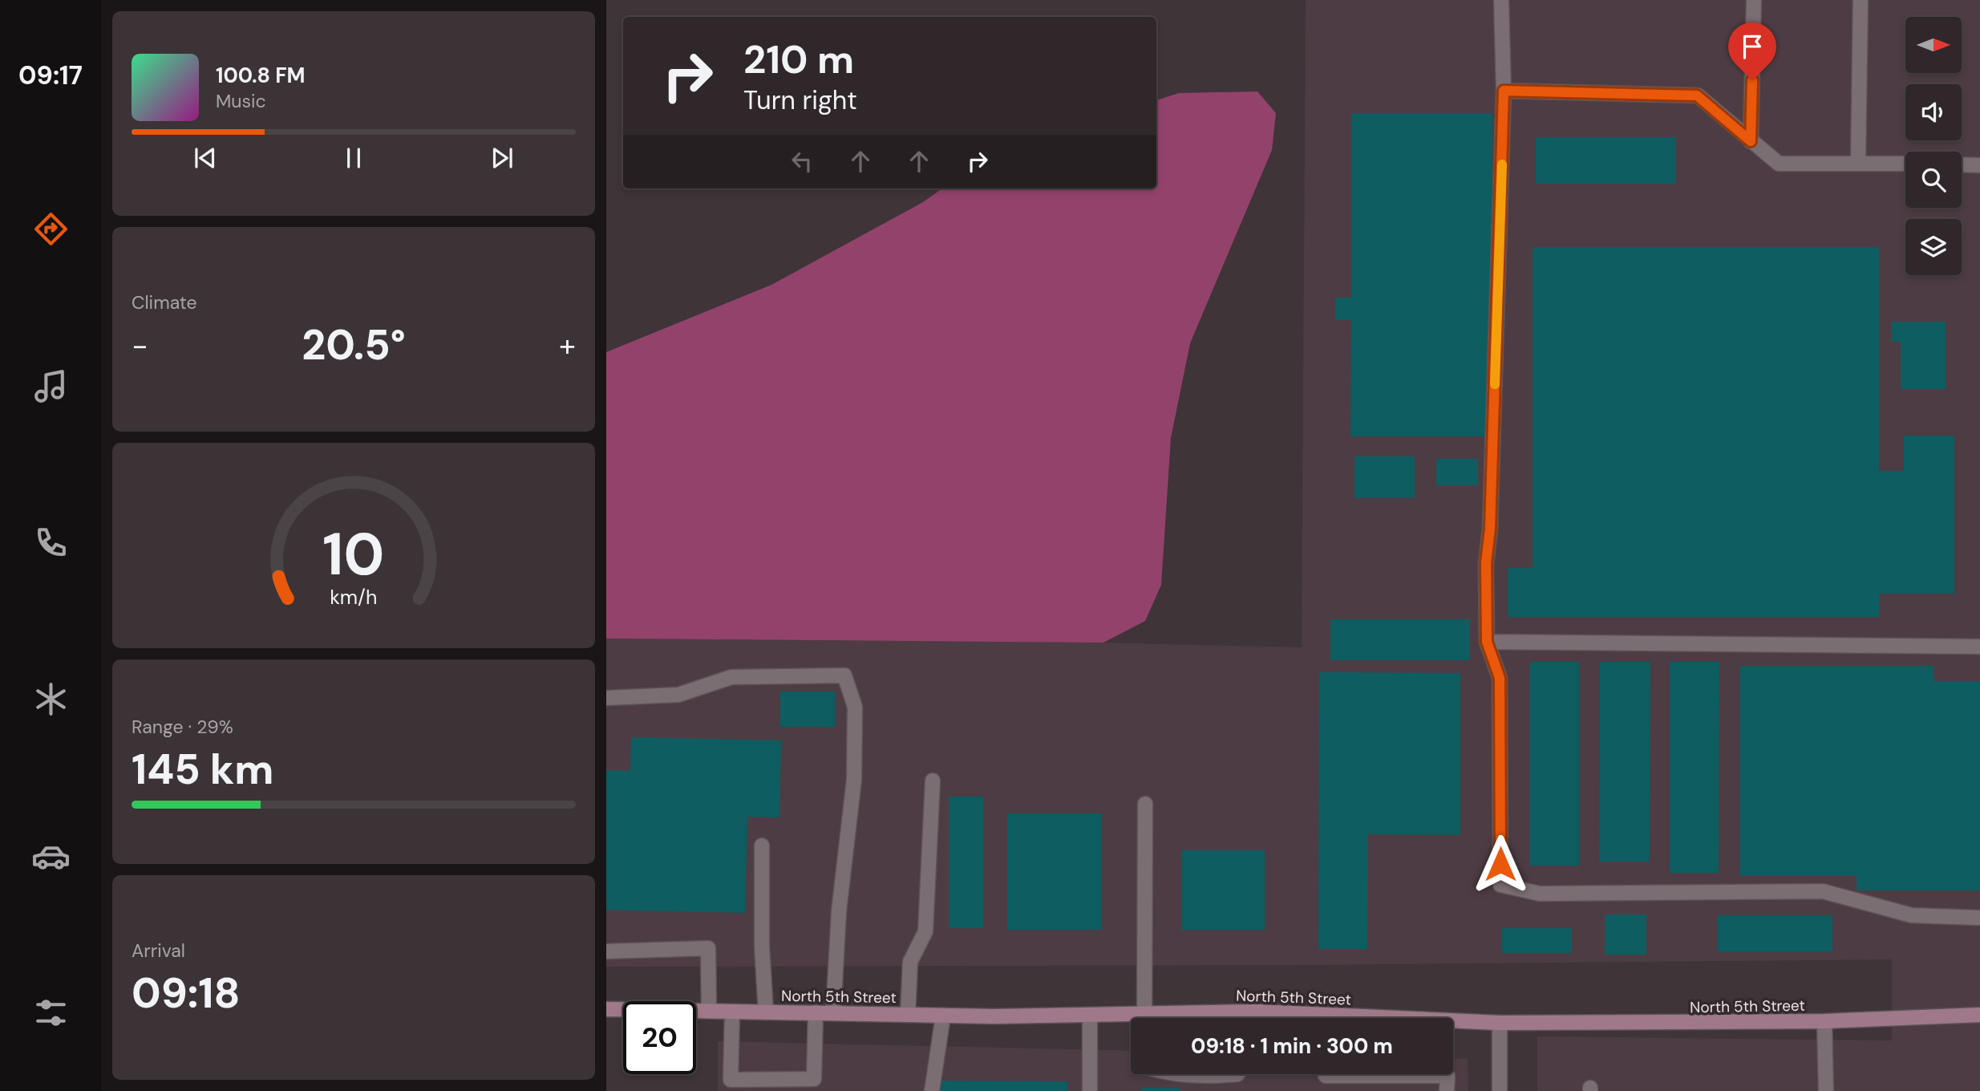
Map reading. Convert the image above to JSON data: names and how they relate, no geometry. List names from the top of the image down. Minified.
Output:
{"streets":{"street":["North 5th Street"]},"north":"right","page":{"tabs":"09:17","turn":["210 m","Turn right"],"song":["100.8 FM","Music"],"tile":["Climate",["Range · 29%","145 km"],["Arrival","09:18"]],"heat":["−","20.5°","+"],"limit":"20","trip":"09:18 · 1 min · 300 m","gauge":["10","km/h"]}}
